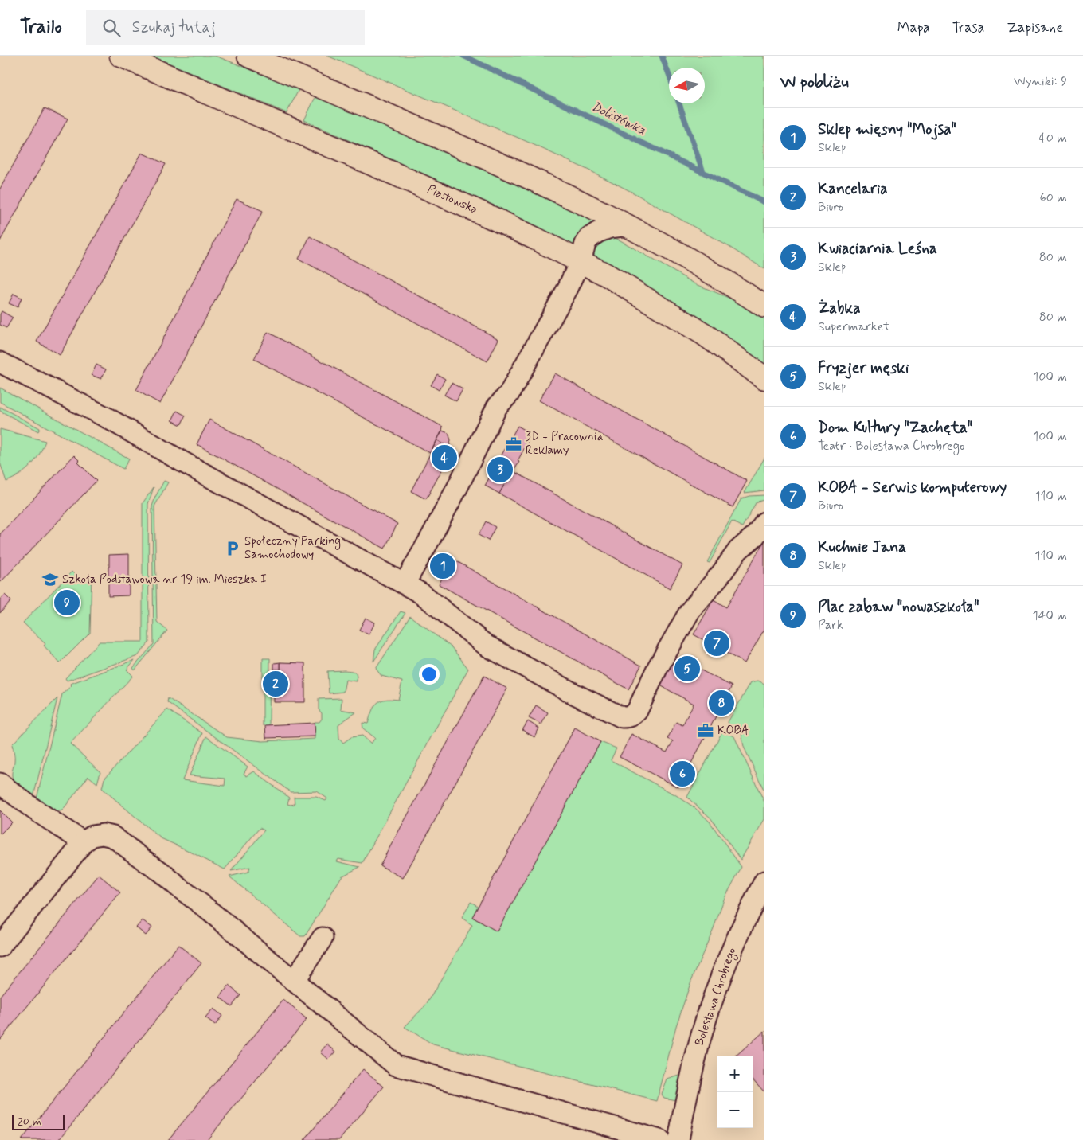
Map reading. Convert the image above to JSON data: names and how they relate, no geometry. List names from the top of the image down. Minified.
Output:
{"streets":{"main road":["Piastowska"],"street":["Bolesława Chrobrego"]},"water":["Dolistówka"],"places":{"office":["3D - Pracownia Reklamy","KOBA"],"parking":["Społeczny Parking Samochodowy"],"school or university":["Szkoła Podstawowa nr 19 im. Mieszka I"]},"scale_bar":"20 m","north":"left","page":{"header":"Trailo","search":"Szukaj tutaj","nav":["Mapa","Trasa","Zapisane"],"heading":["W pobliżu","Wyniki: 9"],"list":[{"mark":"1","name":"Sklep mięsny \"Mojsa\"","note":"Sklep","value":"40 m"},{"mark":"2","name":"Kancelaria","note":"Biuro","value":"60 m"},{"mark":"3","name":"Kwiaciarnia Leśna","note":"Sklep","value":"80 m"},{"mark":"4","name":"Żabka","note":"Supermarket","value":"80 m"},{"mark":"5","name":"Fryzjer męski","note":"Sklep","value":"100 m"},{"mark":"6","name":"Dom Kultury \"Zachęta\"","note":"Teatr · Bolesława Chrobrego","value":"100 m"},{"mark":"7","name":"KOBA - Serwis komputerowy","note":"Biuro","value":"110 m"},{"mark":"8","name":"Kuchnie Jana","note":"Sklep","value":"110 m"},{"mark":"9","name":"Plac zabaw \"nowaszkoła\"","note":"Park","value":"140 m"}],"pins":["4","3","1","9","7","5","2","8","6"],"map_buttons":["+","−"],"scale":"20 m"}}
